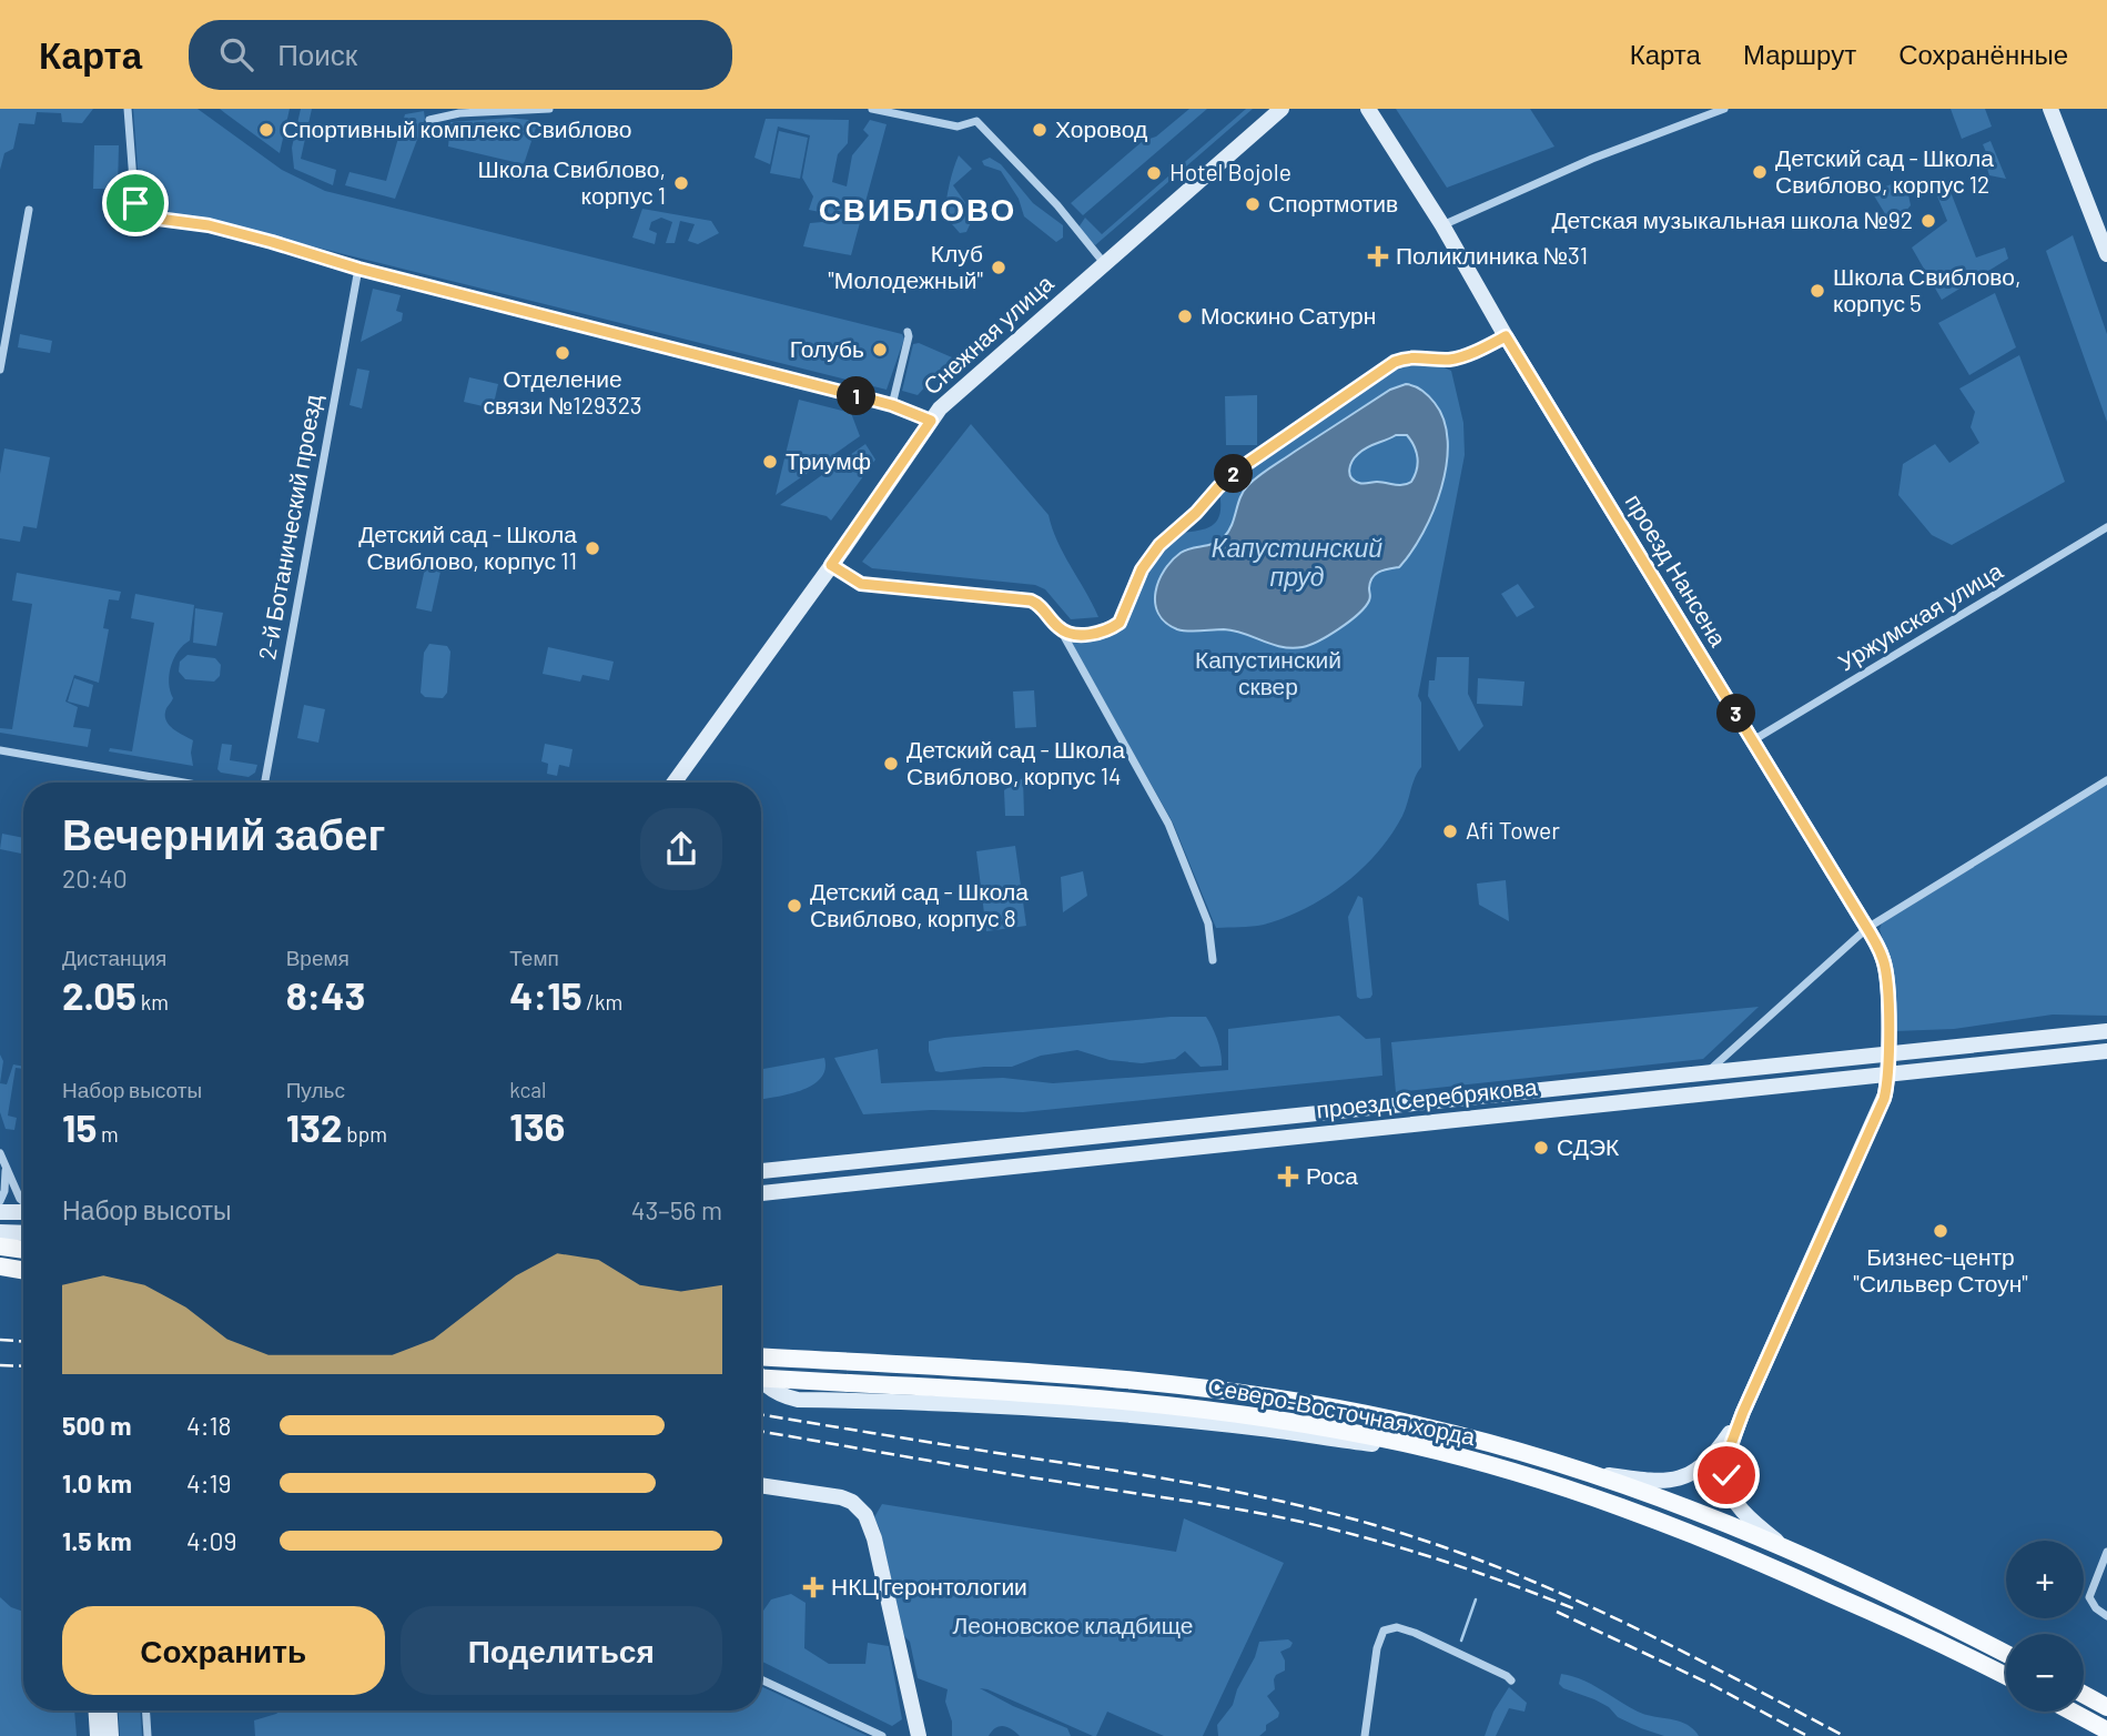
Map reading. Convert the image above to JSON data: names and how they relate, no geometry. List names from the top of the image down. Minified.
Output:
{"streets":{"main road":["Снежная улица","проезд Нансена","проезд Серебрякова","Северо-Восточная хорда"],"street":["2-й Ботанический проезд","Уржумская улица"]},"crossings":[["проезд Нансена","Уржумская улица"],["проезд Нансена","проезд Серебрякова"]],"districts":["СВИБЛОВО"],"water":["Капустинский пруд"],"parks":["Капустинский сквер","Леоновское кладбище"],"places":{"other":["Спортивный комплекс Свиблово","Хоровод","Детский сад - Школа Свиблово, корпус 12","Hotel Bojole","Школа Свиблово, корпус 1","Спортмотив","Детская музыкальная школа №92","Клуб \"Молодежный\"","Школа Свиблово, корпус 5","Москино Сатурн","Голубь","Отделение связи №129323","Триумф","Детский сад - Школа Свиблово, корпус 11","Детский сад - Школа Свиблово, корпус 14","Afi Tower","Детский сад - Школа Свиблово, корпус 8","СДЭК","Бизнес-центр \"Сильвер Стоун\""],"health":["Поликлиника №31","Роса","НКЦ геронтологии"]},"page":{"header":"Карта","search":"Поиск","nav":["Карта","Маршрут","Сохранённые"],"pins":["1","2","3"],"heading":["Вечерний забег","20:40"],"stats":[["Дистанция","2.05 km"],["Время","8:43"],["Темп","4:15 /km"],["Набор высоты","15 m"],["Пульс","132 bpm"],["kcal","136"]],"chart":["Набор высоты","43–56 m"],"list":[{"name":"500 m","note":"4:18"},{"name":"1.0 km","note":"4:19"},{"name":"1.5 km","note":"4:09"}],"map_buttons":["+","−"],"buttons":["Сохранить","Поделиться"]}}
